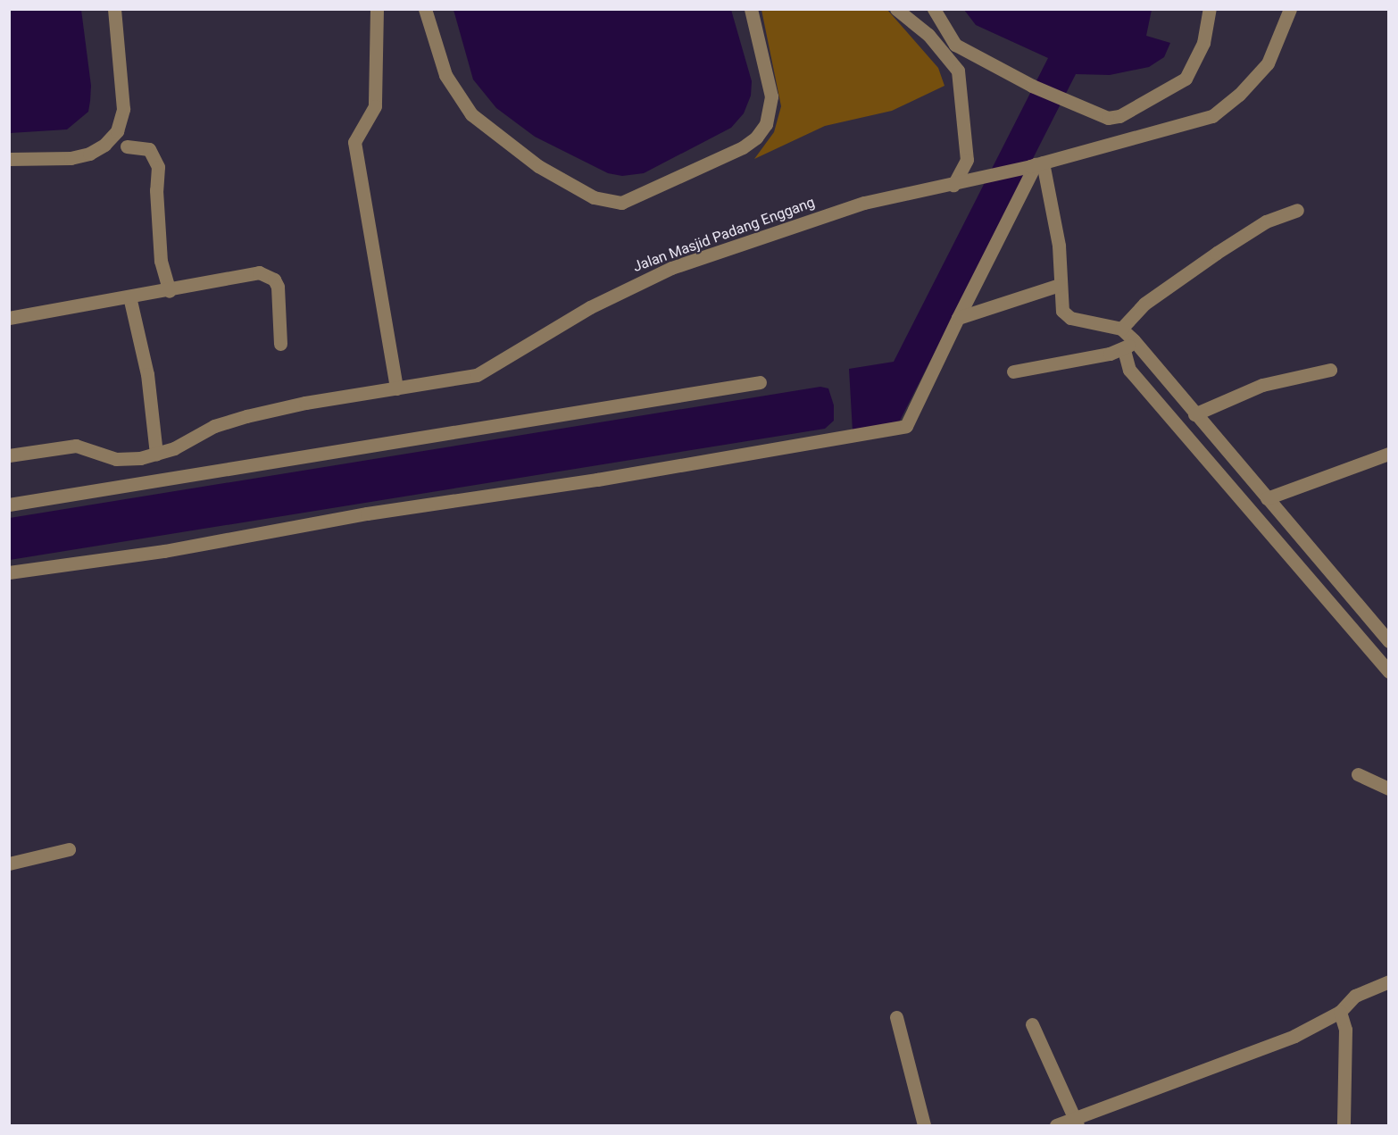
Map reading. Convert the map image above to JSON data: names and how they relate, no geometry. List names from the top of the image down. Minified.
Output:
{"streets":{"street":["Jalan Masjid Padang Enggang"]}}
